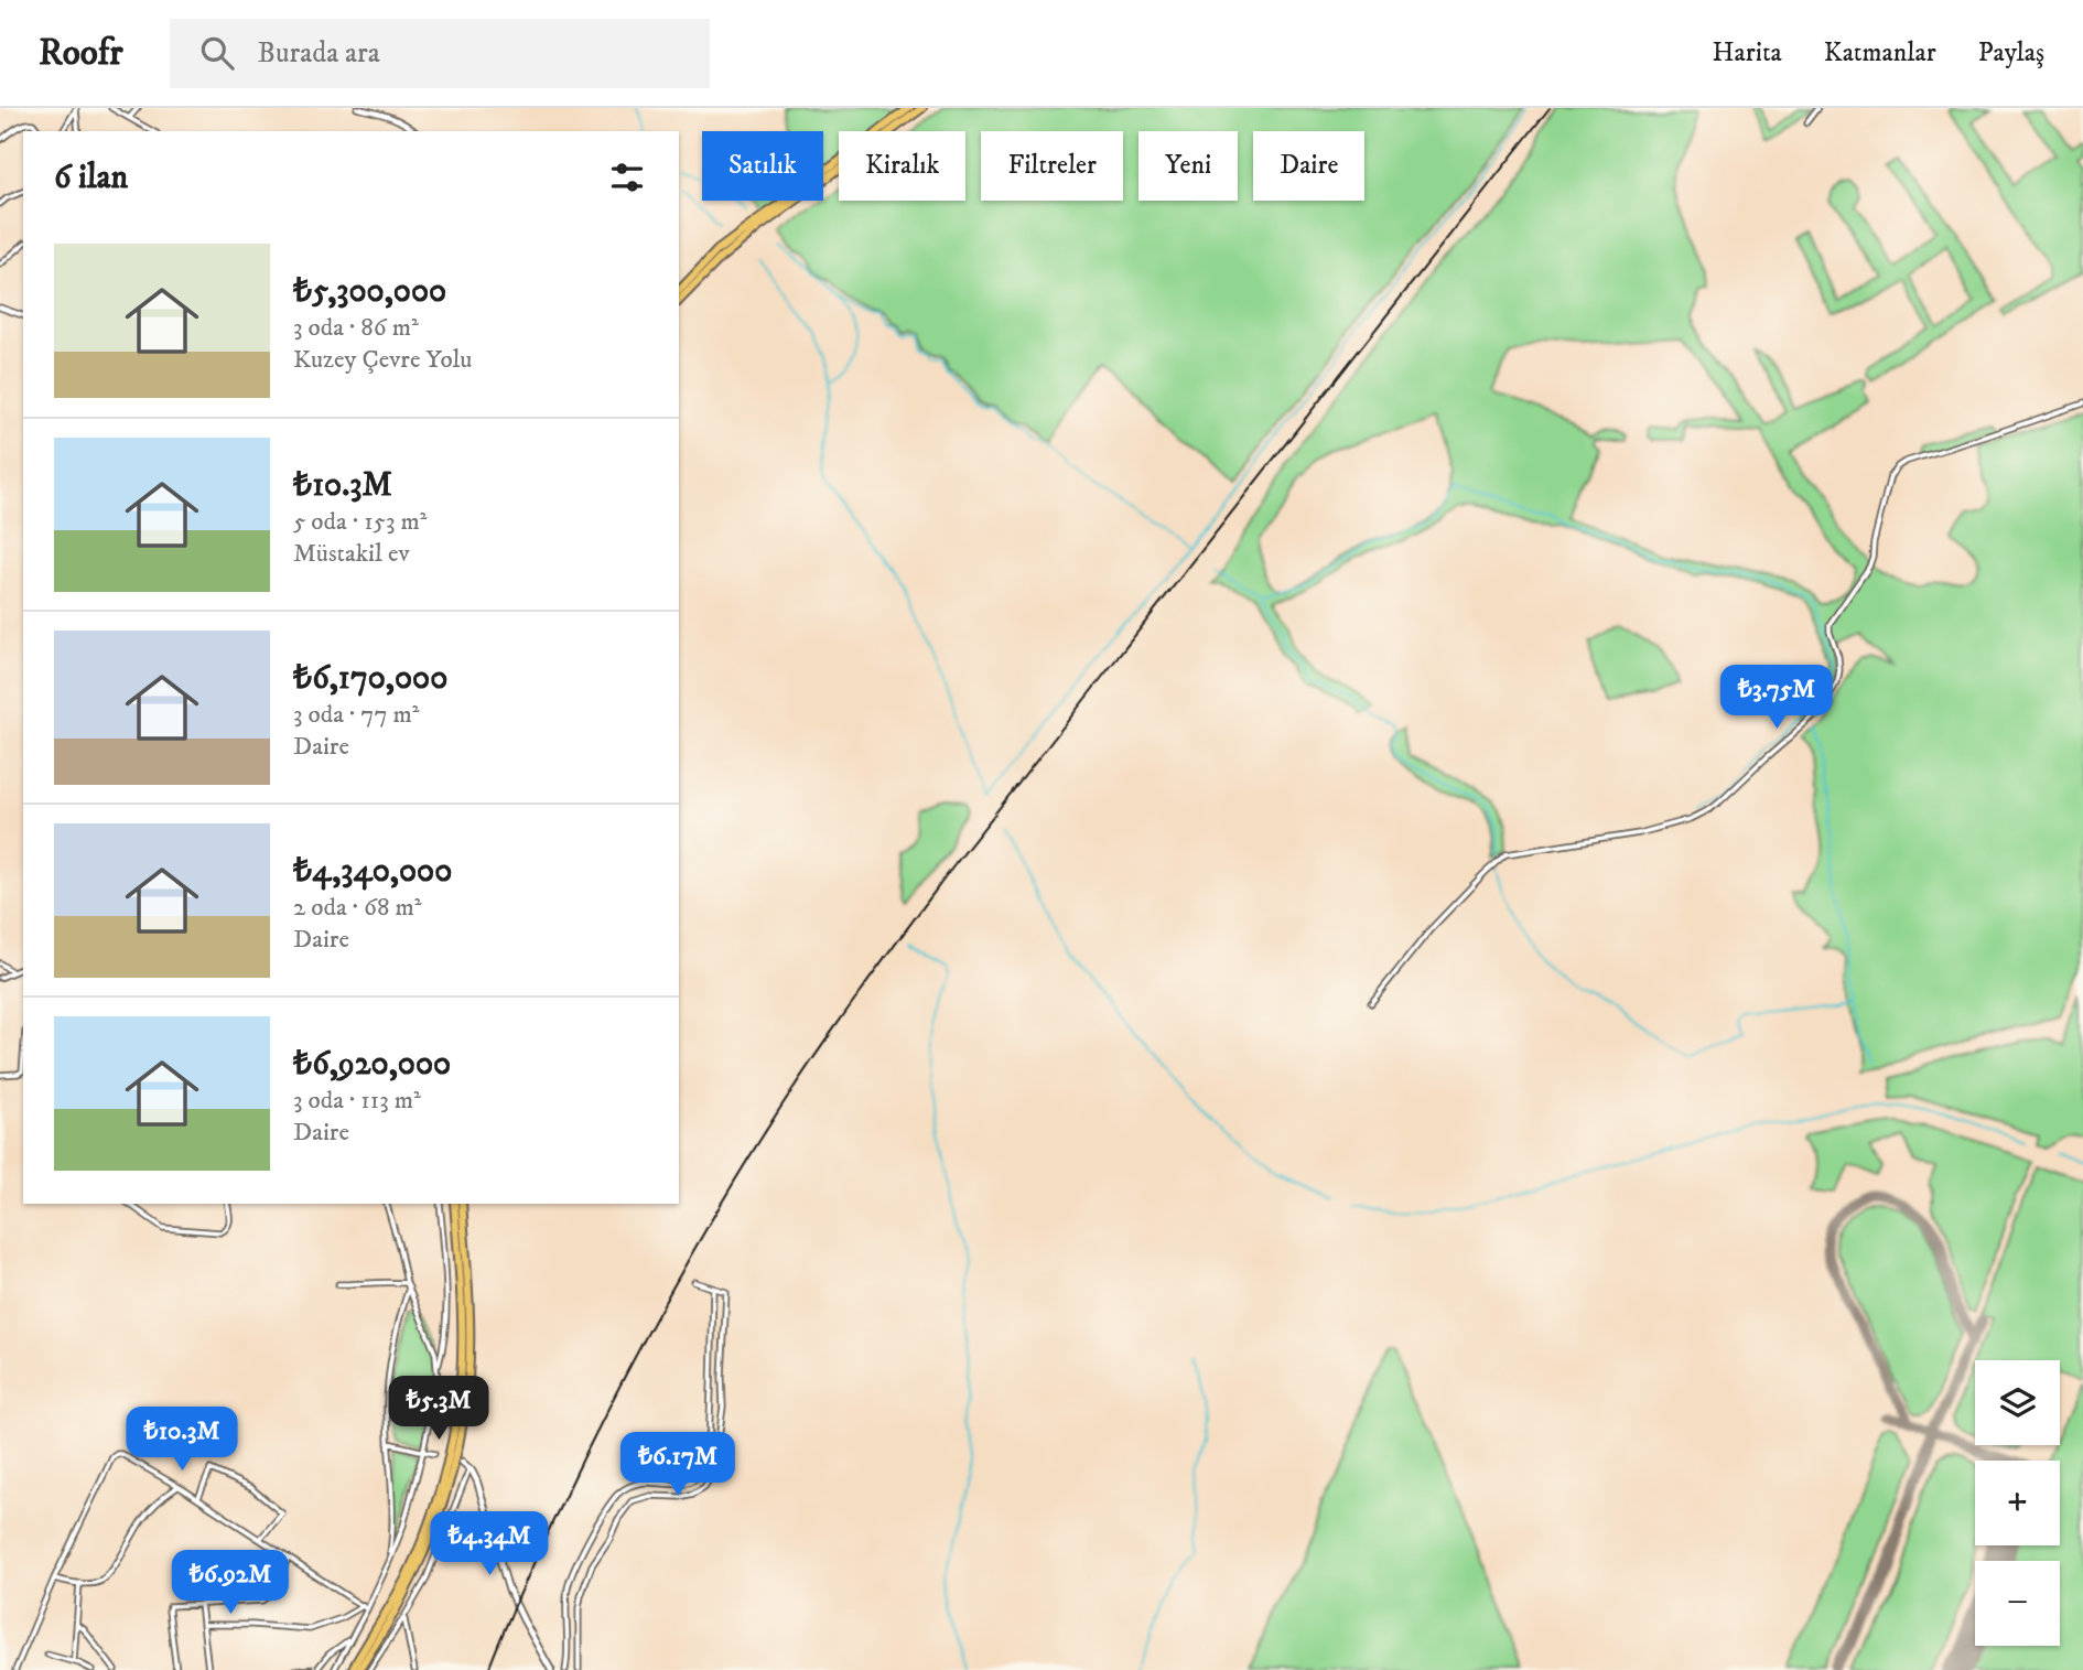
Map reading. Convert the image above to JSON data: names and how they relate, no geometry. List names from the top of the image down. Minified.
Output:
{"page":{"header":"Roofr","search":"Burada ara","nav":["Harita","Katmanlar","Paylaş"],"chip":["Satılık","Kiralık","Filtreler","Yeni","Daire"],"heading":"6 ilan","list":[{"name":"₺5,300,000","note":"3 oda · 86 m² · Kuzey Çevre Yolu"},{"name":"₺10.3M","note":"5 oda · 153 m² · Müstakil ev"},{"name":"₺6,170,000","note":"3 oda · 77 m² · Daire"},{"name":"₺4,340,000","note":"2 oda · 68 m² · Daire"},{"name":"₺6,920,000","note":"3 oda · 113 m² · Daire"}],"price":["₺3.75M","₺5.3M","₺10.3M","₺6.17M","₺4.34M","₺6.92M"],"map_buttons":["+","−"]}}
